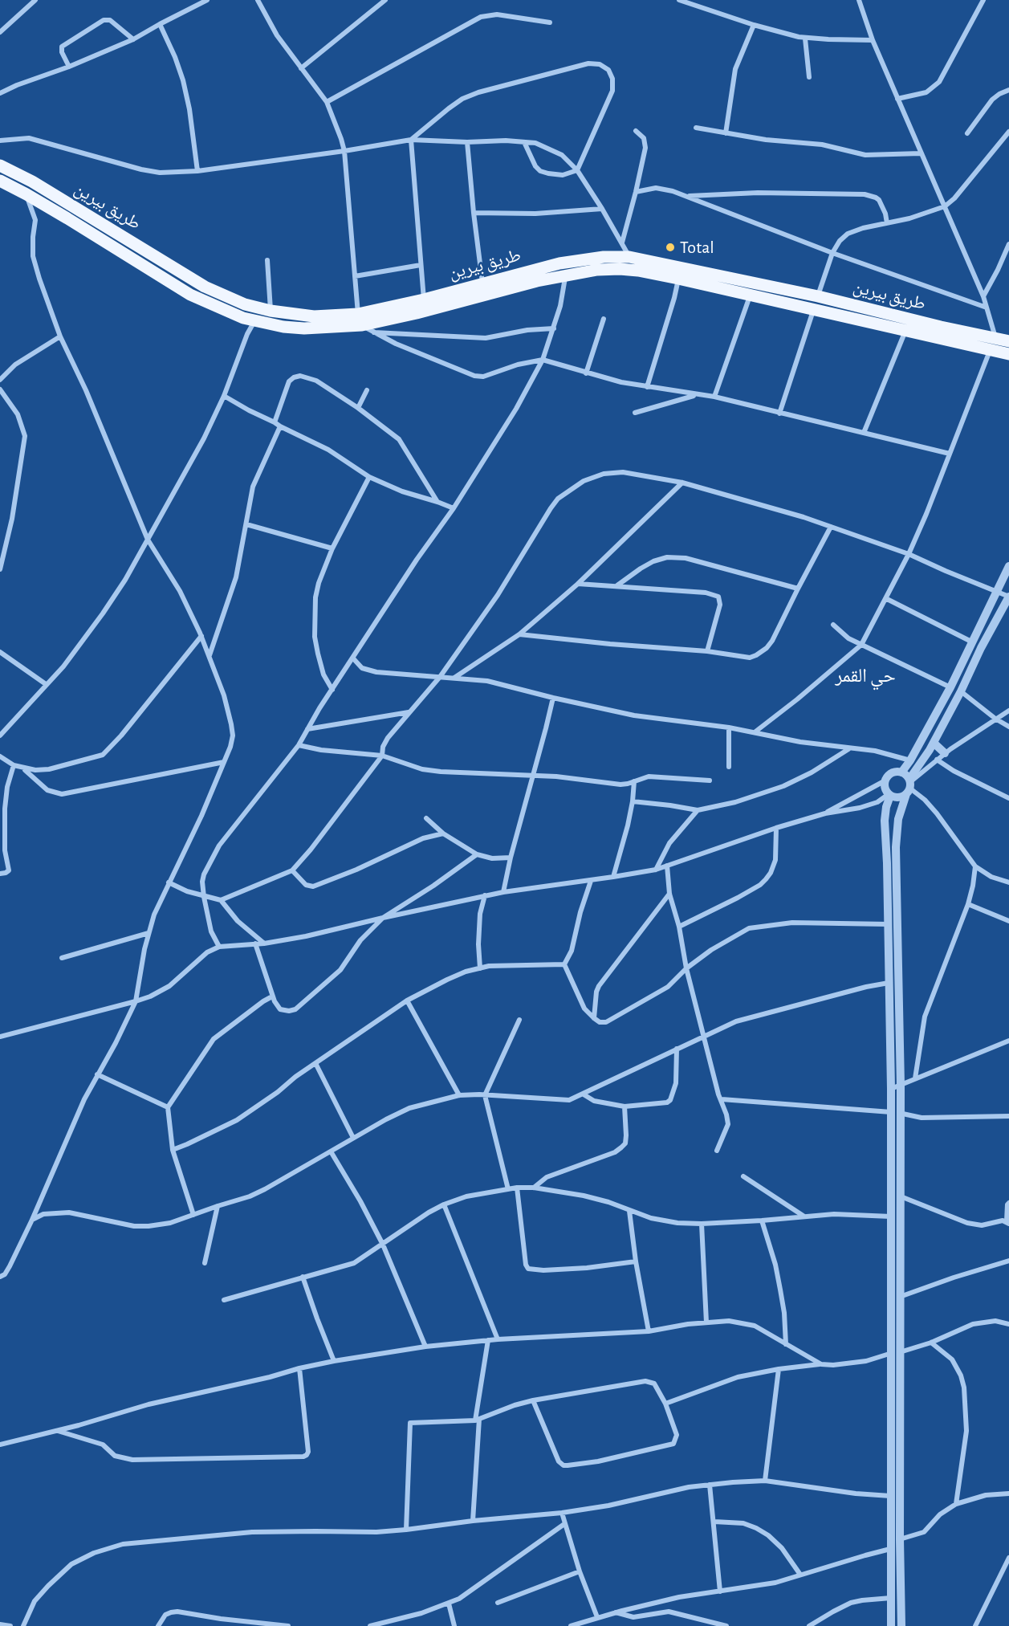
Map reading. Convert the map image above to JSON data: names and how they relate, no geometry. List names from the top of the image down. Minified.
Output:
{"streets":{"main road":["طريق بيرين"]},"districts":["حي القمر"],"places":["Total"]}
